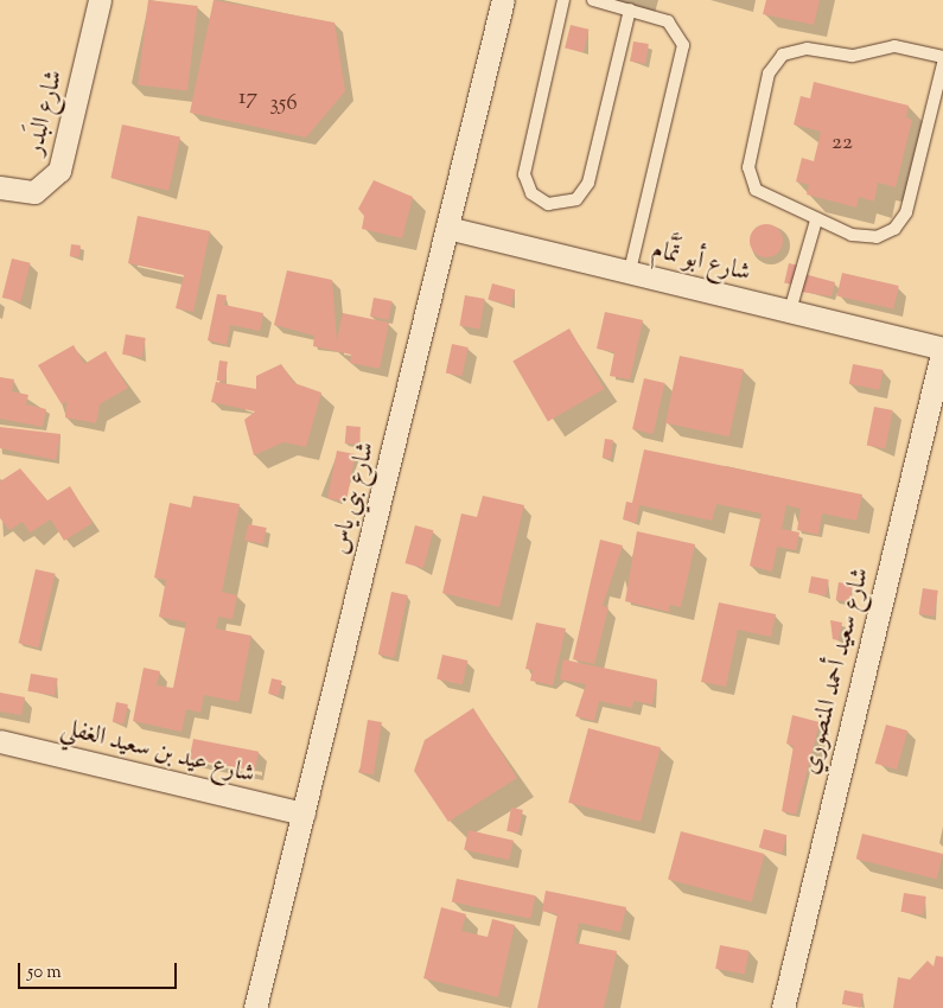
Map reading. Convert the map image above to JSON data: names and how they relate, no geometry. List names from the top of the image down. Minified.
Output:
{"streets":{"street":["شارع البَدر","شارع أبو تَمَّام","شارع بني ياس","شارع سعيد أحمد المنصوري","شارع عيد بن سعيد الغفلي"]},"crossings":[["شارع أبو تَمَّام","شارع بني ياس"],["شارع أبو تَمَّام","شارع سعيد أحمد المنصوري"],["شارع بني ياس","شارع عيد بن سعيد الغفلي"]],"house_numbers":["17","356","22"],"scale_bar":"50 m"}
